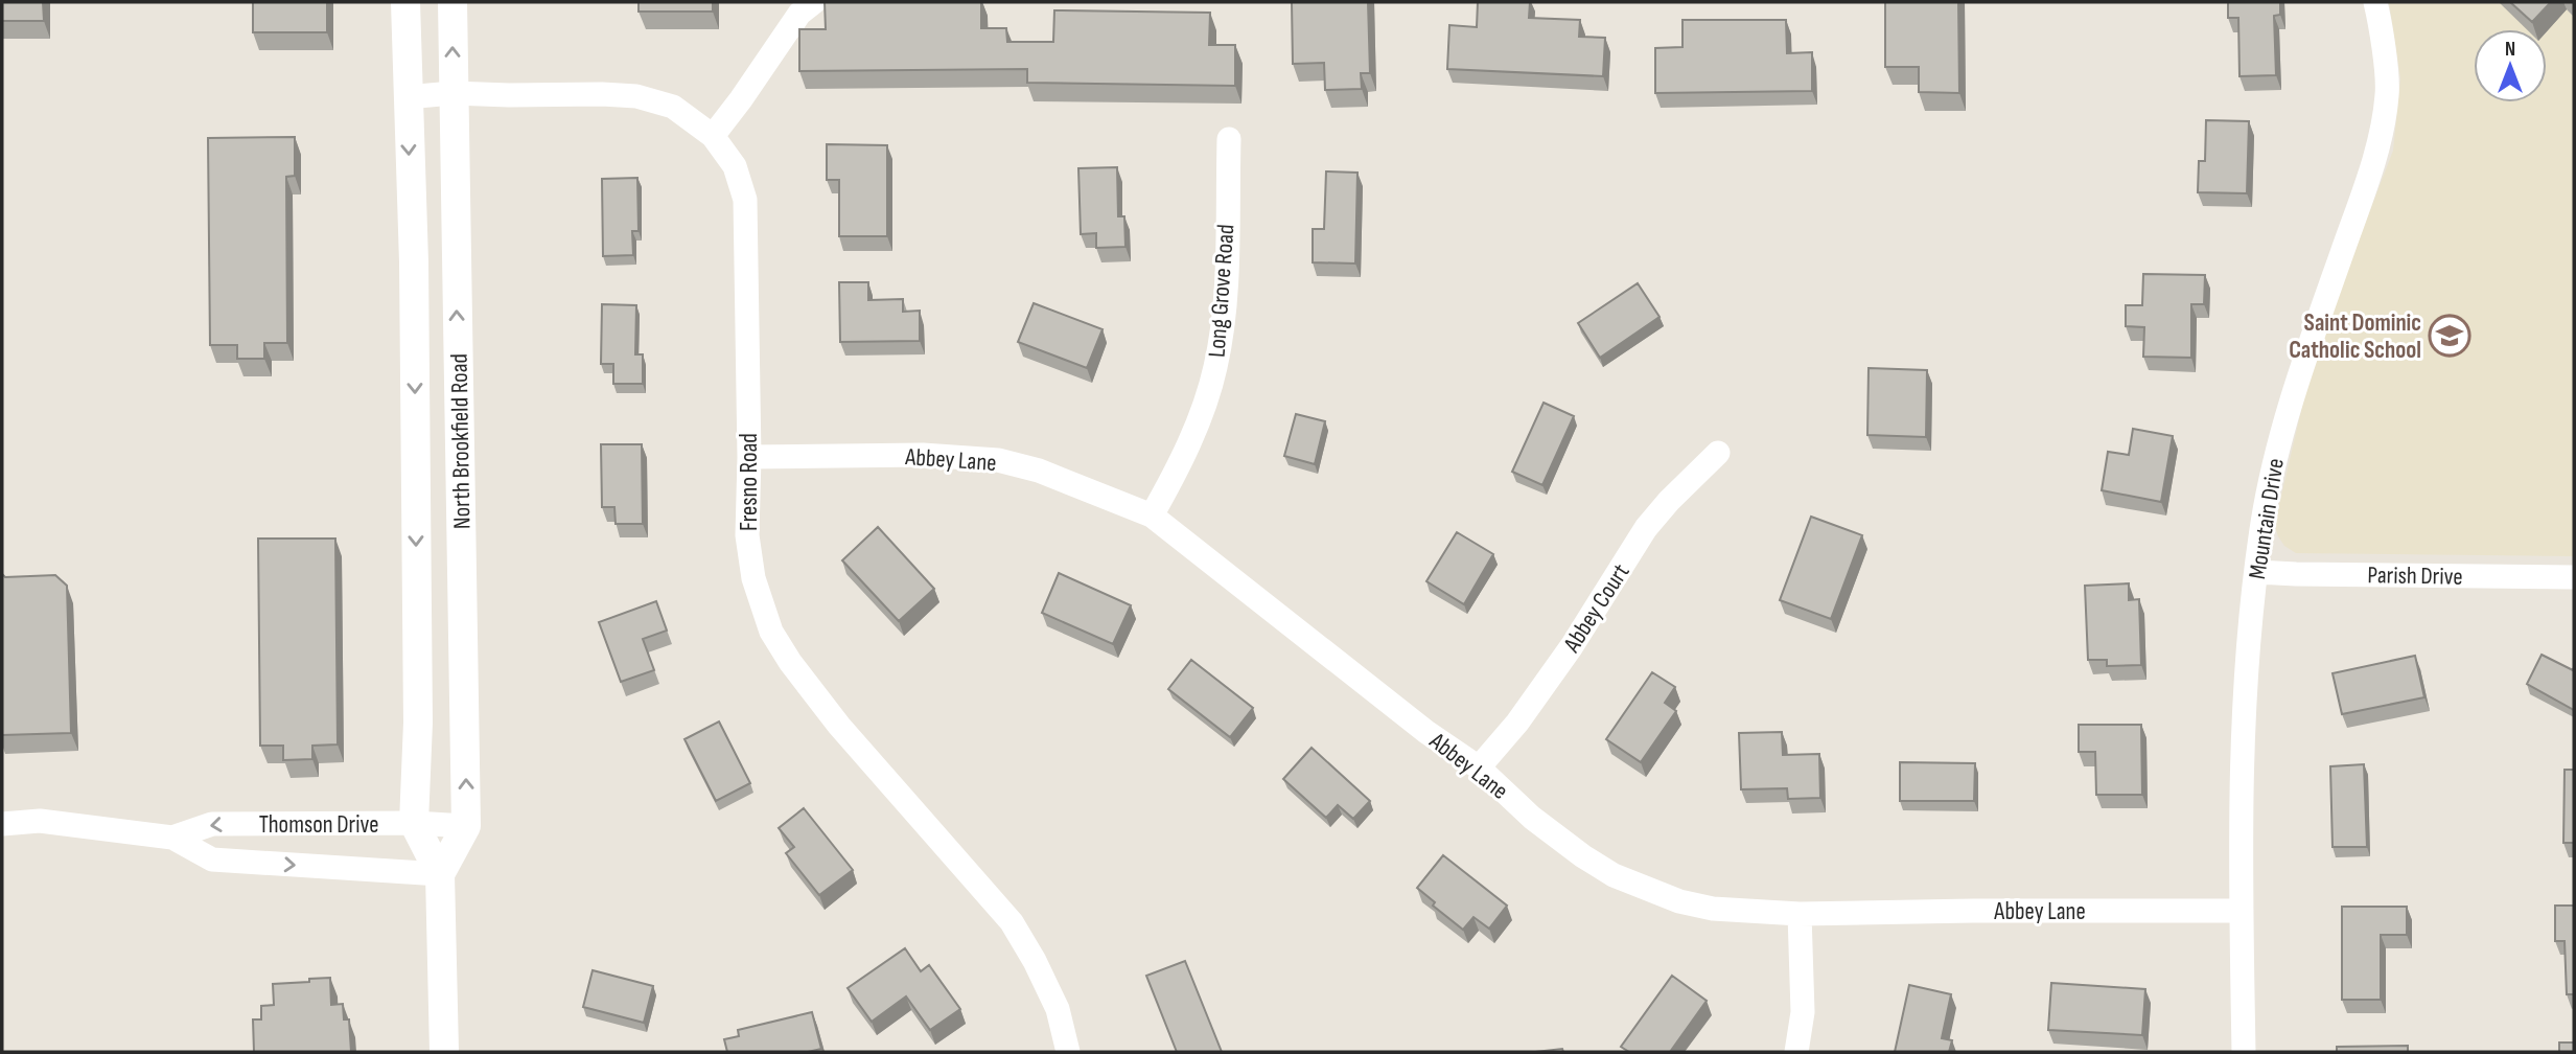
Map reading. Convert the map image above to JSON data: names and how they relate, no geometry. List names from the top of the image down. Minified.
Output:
{"streets":{"street":["Long Grove Road","North Brookfield Road","Abbey Lane","Fresno Road","Mountain Drive","Parish Drive","Abbey Court","Thomson Drive"]},"crossings":[["Long Grove Road","Abbey Lane"],["North Brookfield Road","Fresno Road"],["North Brookfield Road","Thomson Drive"],["Abbey Lane","Fresno Road"],["Abbey Lane","Mountain Drive"],["Abbey Lane","Abbey Court"],["Mountain Drive","Parish Drive"]],"places":{"school or university":["Saint Dominic Catholic School"]},"north":"top"}
